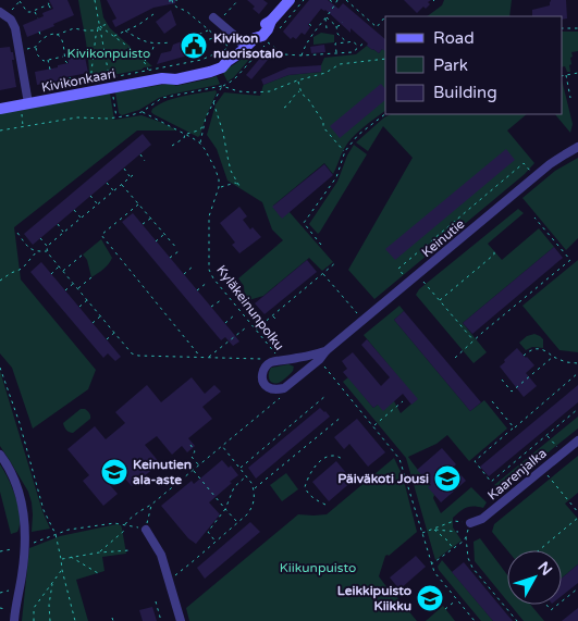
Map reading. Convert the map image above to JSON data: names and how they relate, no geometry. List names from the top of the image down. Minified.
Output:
{"streets":{"street":["Kivikonkaari","Keinutie","Kaarenjalka"],"path":["Kyläkeinunpolku"]},"crossings":[["Keinutie","Kyläkeinunpolku"]],"parks":["Kivikonpuisto","Kiikunpuisto"],"places":{"public building":["Kivikon nuorisotalo"],"school or university":["Keinutien ala-aste","Päiväkoti Jousi","Leikkipuisto Kiikku"]},"legend":["Road","Park","Building"],"north":"top right"}
